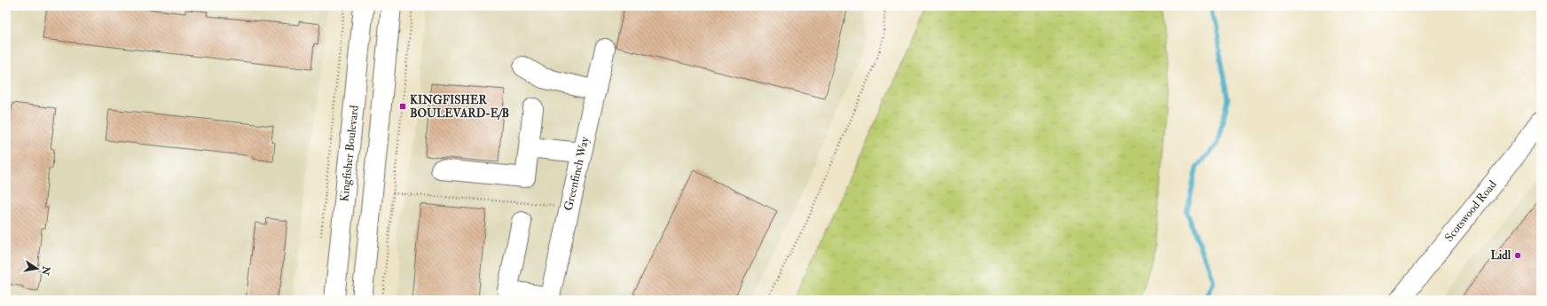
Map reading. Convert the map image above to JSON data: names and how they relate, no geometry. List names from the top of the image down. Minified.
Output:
{"streets":{"street":["Kingfisher Boulevard","Greenfinch Way","Scotswood Road"]},"places":{"transit":["KINGFISHER BOULEVARD-E/B"],"other":["Lidl"]},"north":"right"}
